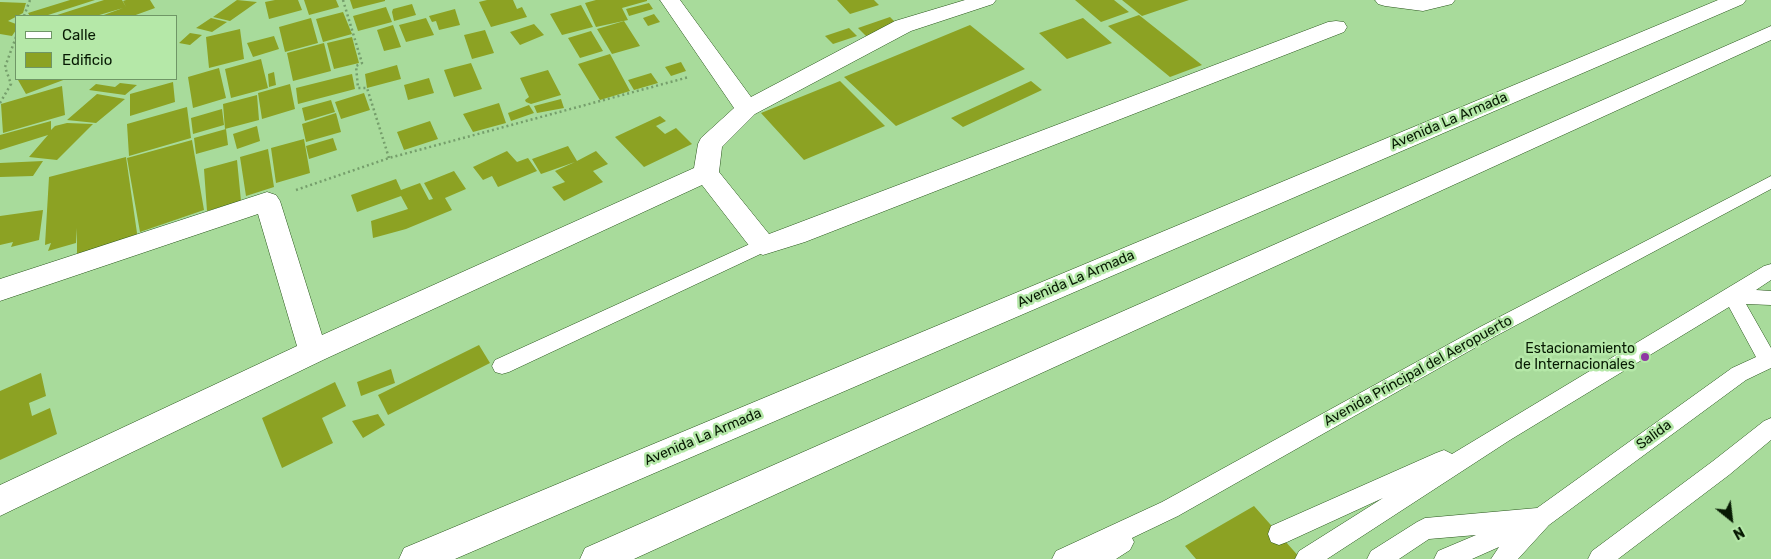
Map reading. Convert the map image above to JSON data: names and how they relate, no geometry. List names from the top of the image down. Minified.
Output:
{"streets":{"main road":["Avenida La Armada"],"lane":["Avenida Principal del Aeropuerto","Salida"]},"places":["Estacionamiento de Internacionales"],"legend":["Calle","Edificio"],"north":"bottom right"}
